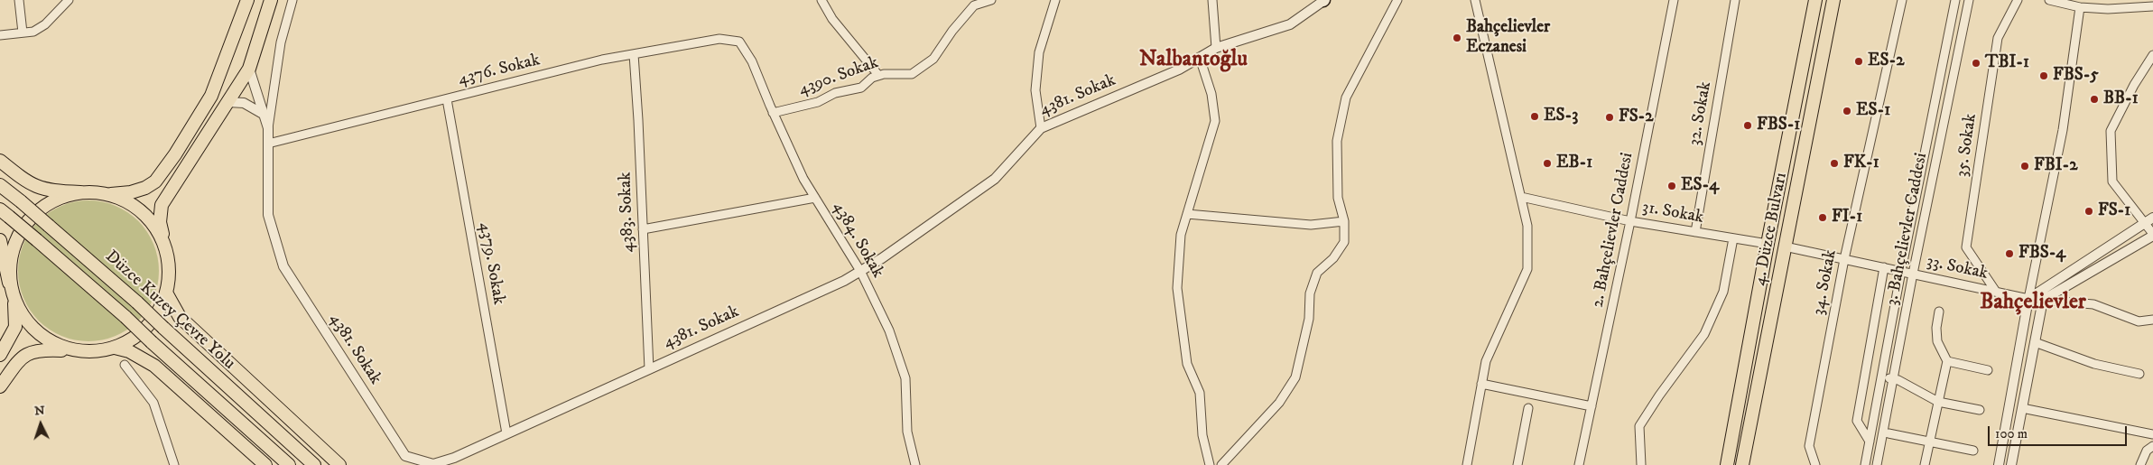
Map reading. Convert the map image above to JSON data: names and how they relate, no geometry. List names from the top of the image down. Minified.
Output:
{"streets":{"main road":["4. Düzce Bulvarı","Düzce Kuzey Çevre Yolu"],"street":["4376. Sokak","4390. Sokak","4381. Sokak","32. Sokak","35. Sokak","4383. Sokak","31. Sokak","3. Bahçelievler Caddesi","2. Bahçelievler Caddesi","4384. Sokak","4379. Sokak","33. Sokak","34. Sokak"]},"crossings":[["4376. Sokak","4381. Sokak"],["4376. Sokak","4383. Sokak"],["4376. Sokak","4384. Sokak"],["4376. Sokak","4379. Sokak"],["4390. Sokak","4384. Sokak"],["4381. Sokak","4383. Sokak"],["4381. Sokak","4384. Sokak"],["4381. Sokak","4379. Sokak"],["32. Sokak","31. Sokak"],["35. Sokak","33. Sokak"],["31. Sokak","4. Düzce Bulvarı"],["31. Sokak","2. Bahçelievler Caddesi"],["4. Düzce Bulvarı","33. Sokak"],["3. Bahçelievler Caddesi","33. Sokak"],["33. Sokak","34. Sokak"]],"districts":["Nalbantoğlu","Bahçelievler"],"places":["Bahçelievler Eczanesi","ES-2","TBI-1","FBS-5","BB-1","ES-1","ES-3","FS-2","FBS-1","EB-1","FK-1","FBI-2","ES-4","FS-1","FI-1","FBS-4"],"scale_bar":"100 m","north":"top"}
